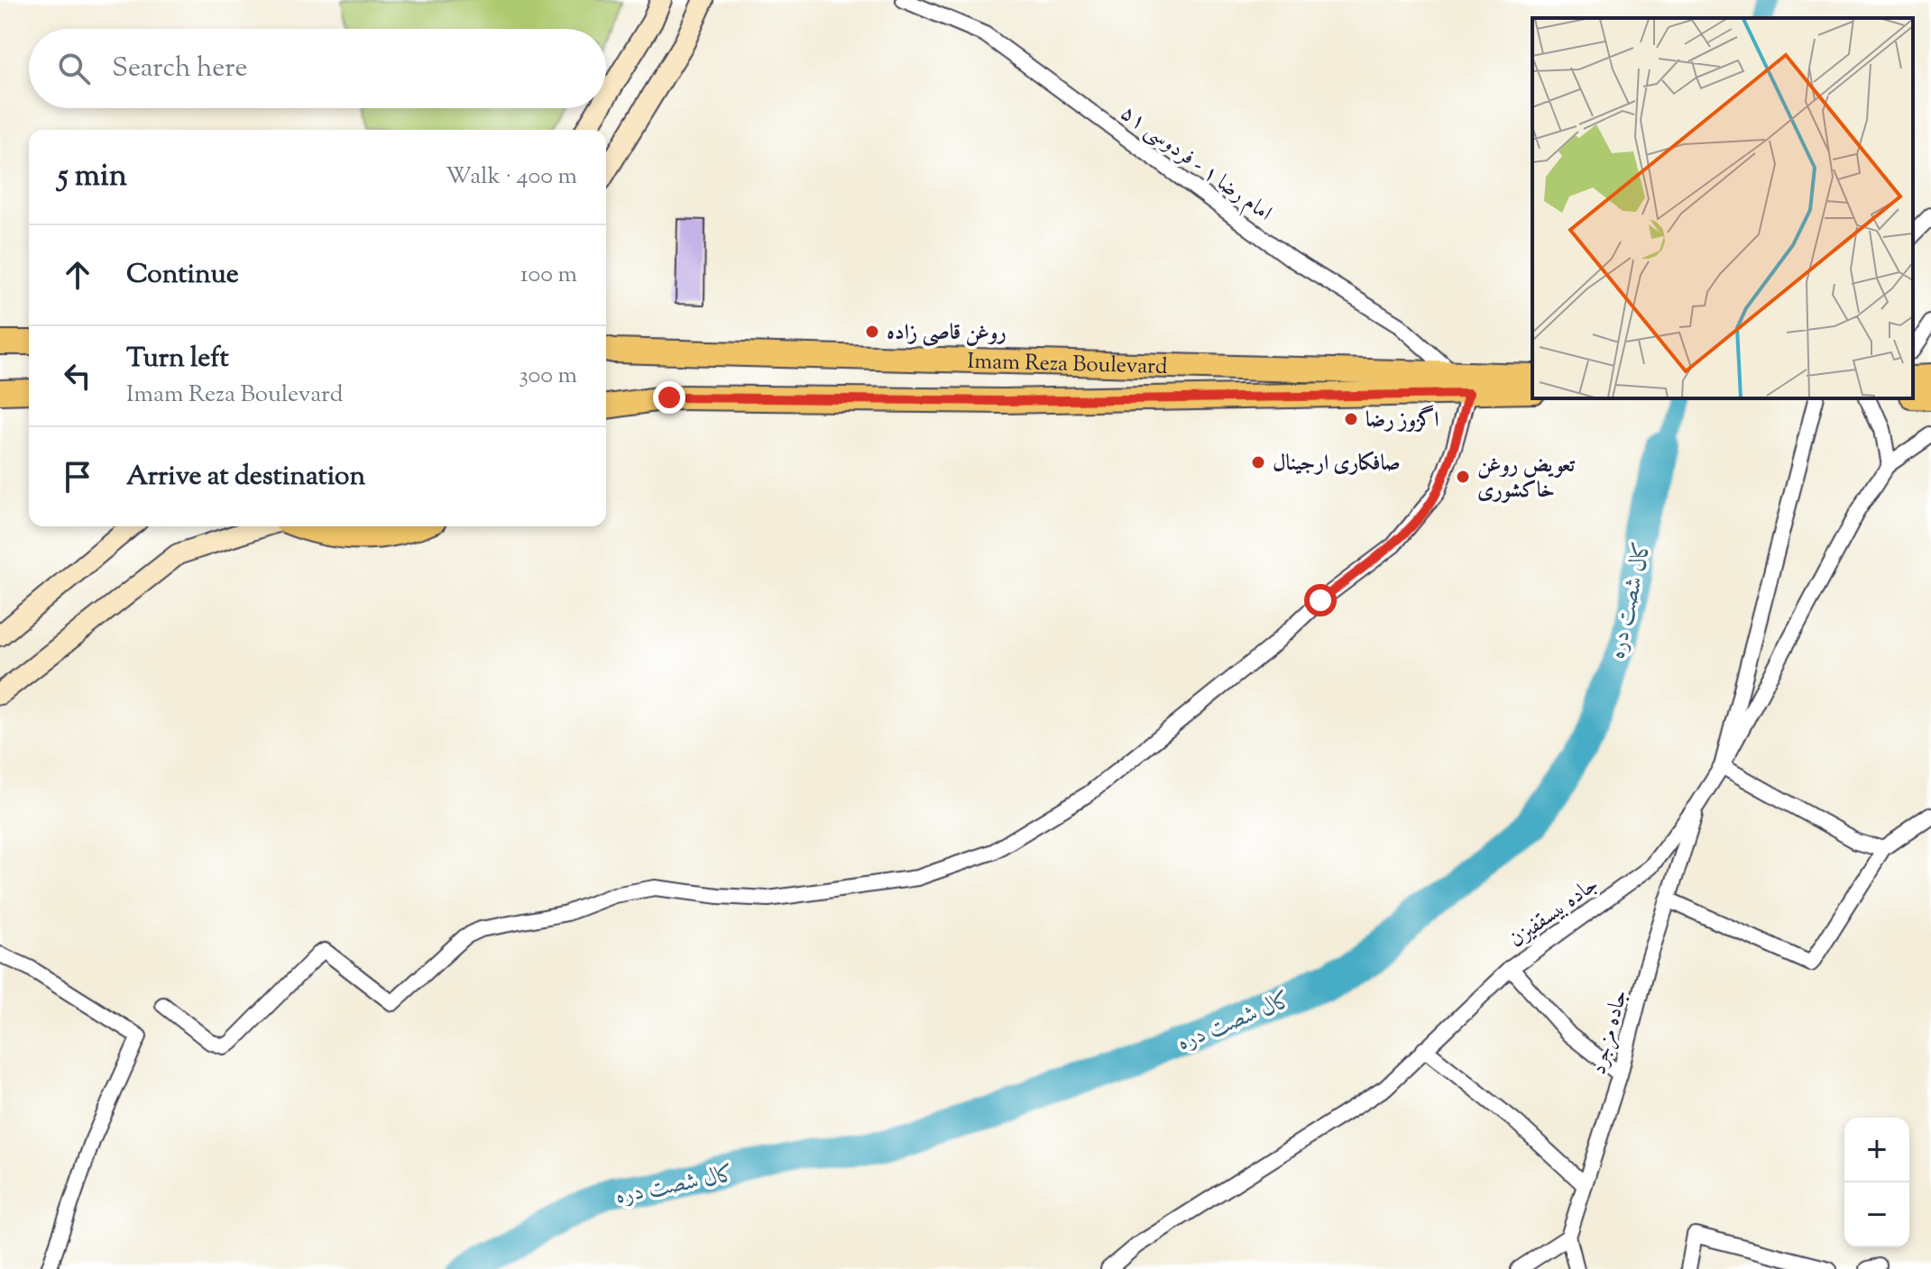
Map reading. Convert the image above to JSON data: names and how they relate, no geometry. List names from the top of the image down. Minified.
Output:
{"streets":{"main road":["Imam Reza Boulevard"],"street":["امام رضا ۱ - فردوسی ۵۱","جاده بیسقفیزن","جاده مزجرد"]},"crossings":[["امام رضا ۱ - فردوسی ۵۱","Imam Reza Boulevard"],["جاده بیسقفیزن","جاده مزجرد"]],"water":["کال شصت دره"],"places":["روغن قاصی زاده","اگزوز رضا","صافکاری ارجینال","تعویض روغن خاکشوری"],"page":{"search":"Search here","heading":["5 min","Walk · 400 m"],"list":[["Continue","100 m"],["Turn left","Imam Reza Boulevard","300 m"],"Arrive at destination"],"map_buttons":["+","−"]}}
